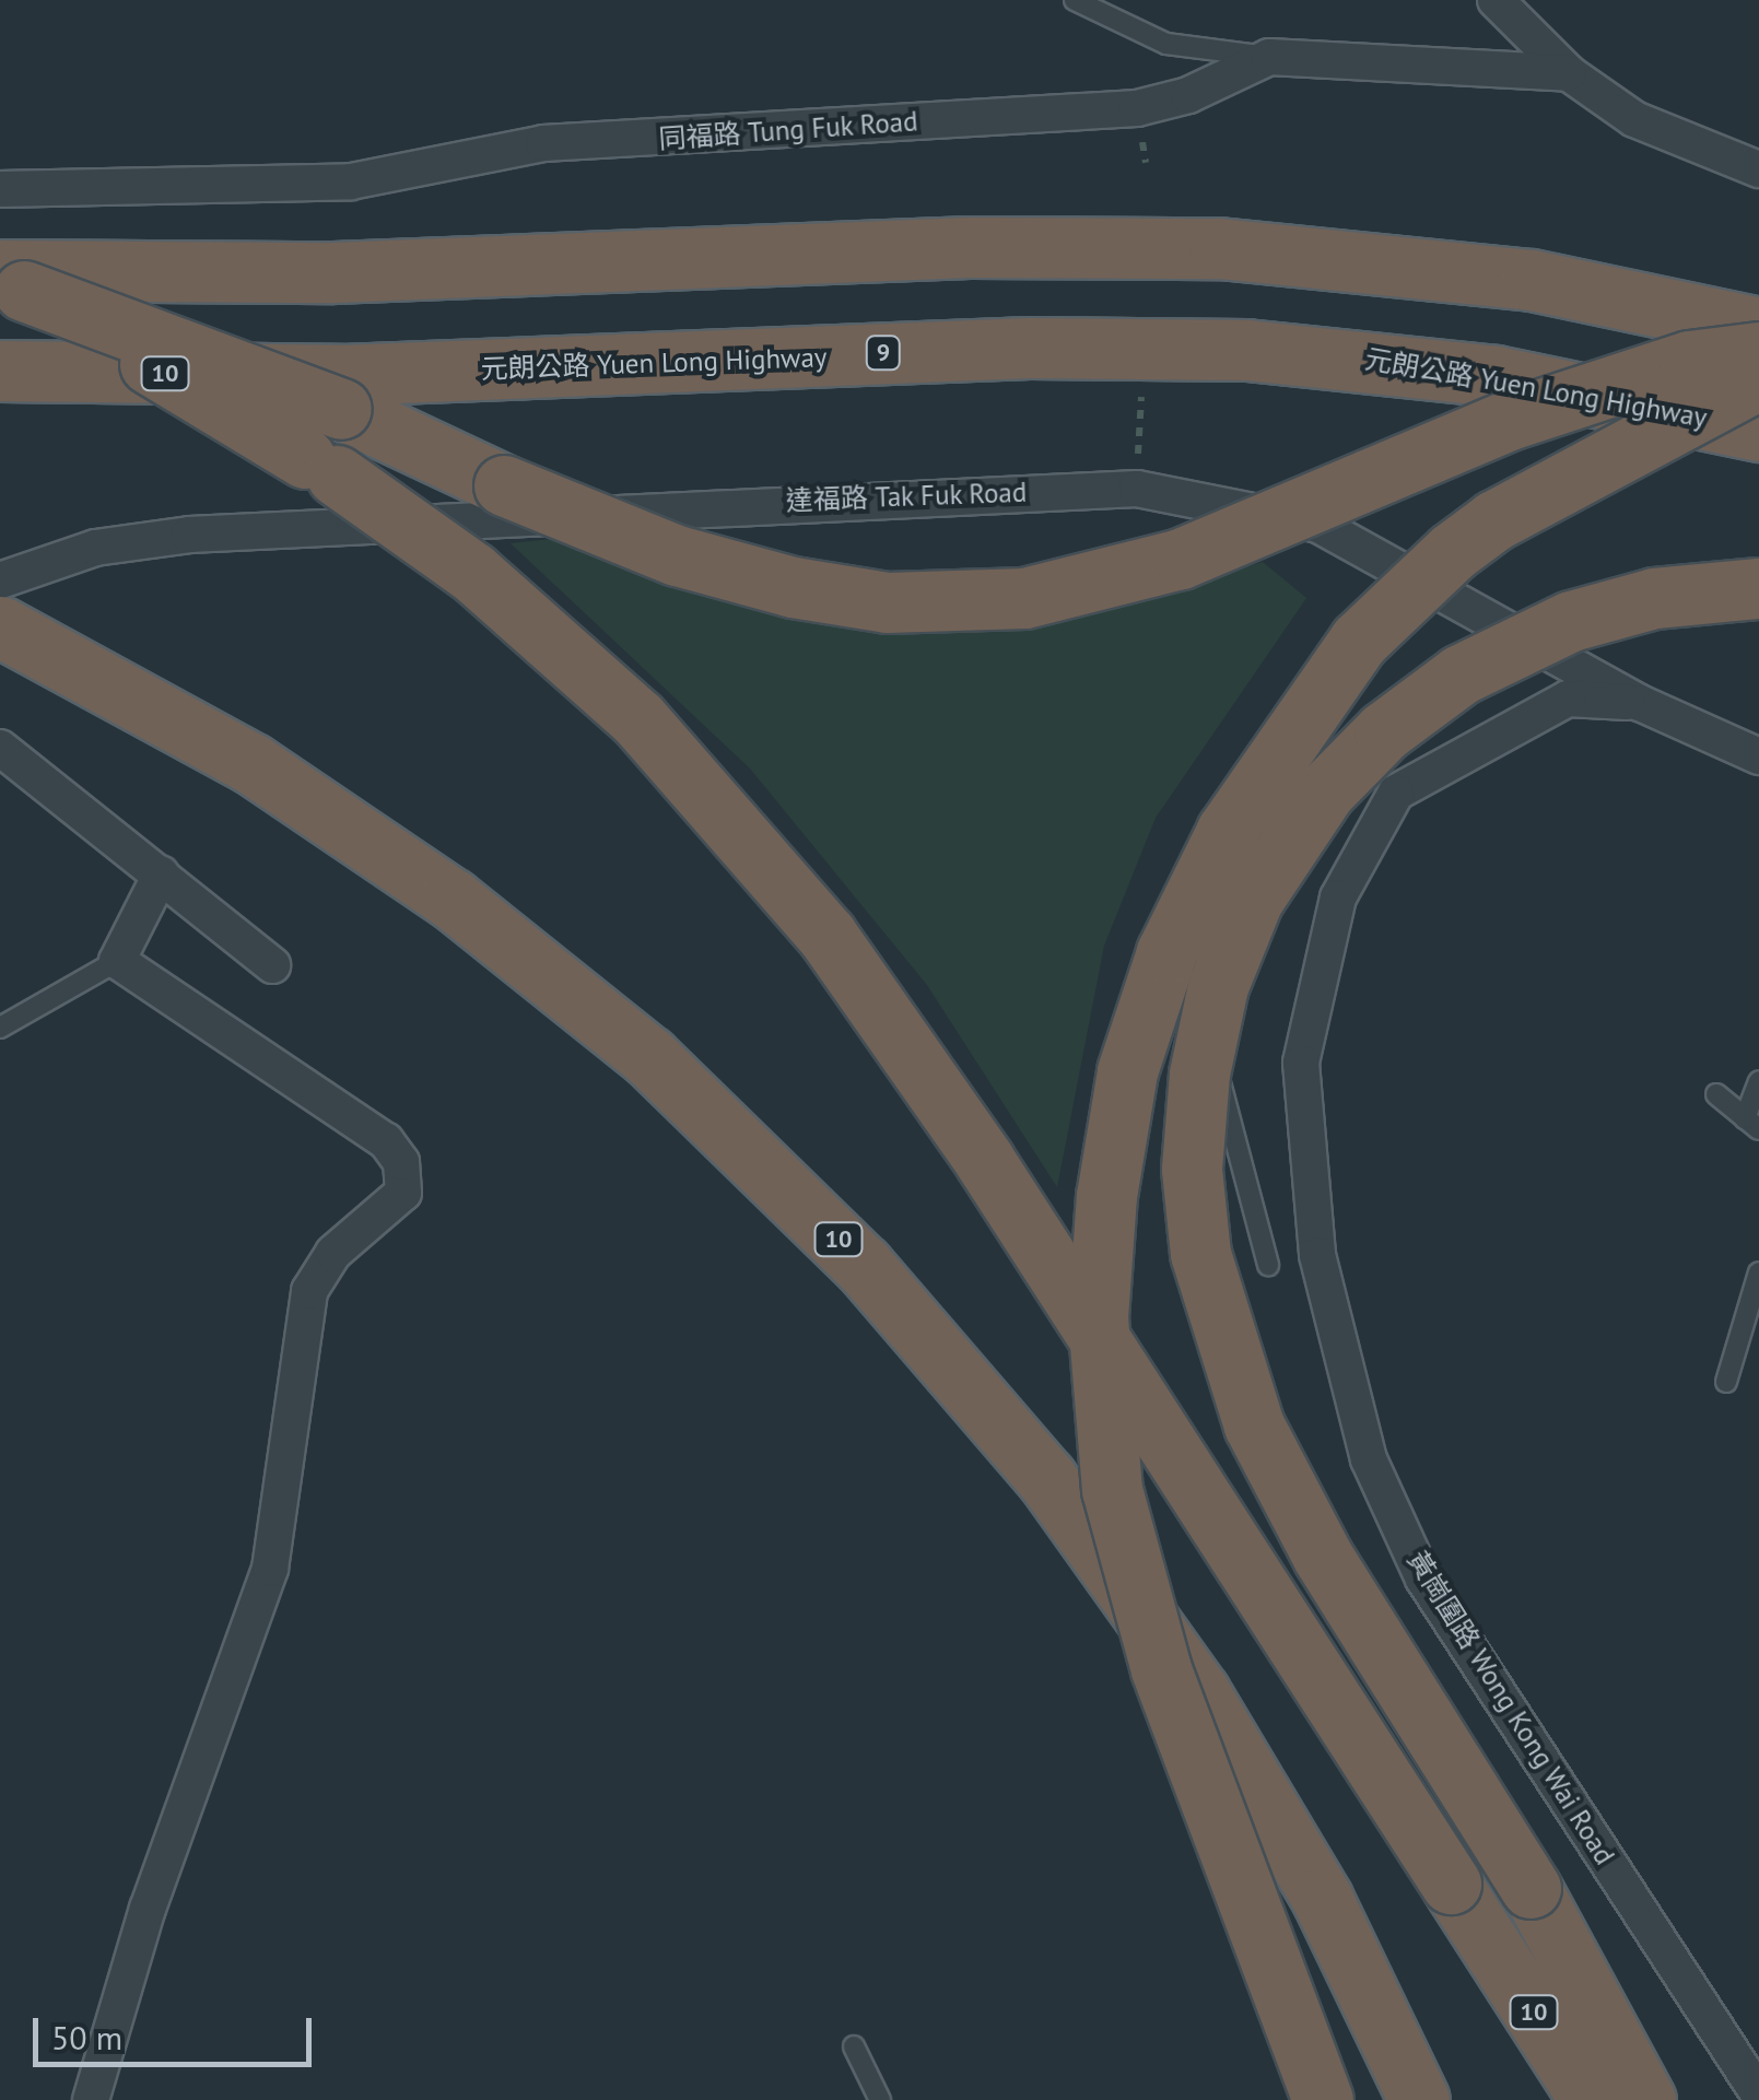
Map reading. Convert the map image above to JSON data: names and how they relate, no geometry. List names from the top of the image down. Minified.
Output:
{"streets":{"highway":["9","元朗公路 Yuen Long Highway","10"],"street":["同福路 Tung Fuk Road","達福路 Tak Fuk Road","黃崗圍路 Wong Kong Wai Road"]},"crossings":[["達福路 Tak Fuk Road","黃崗圍路 Wong Kong Wai Road"]],"scale_bar":"50 m"}
